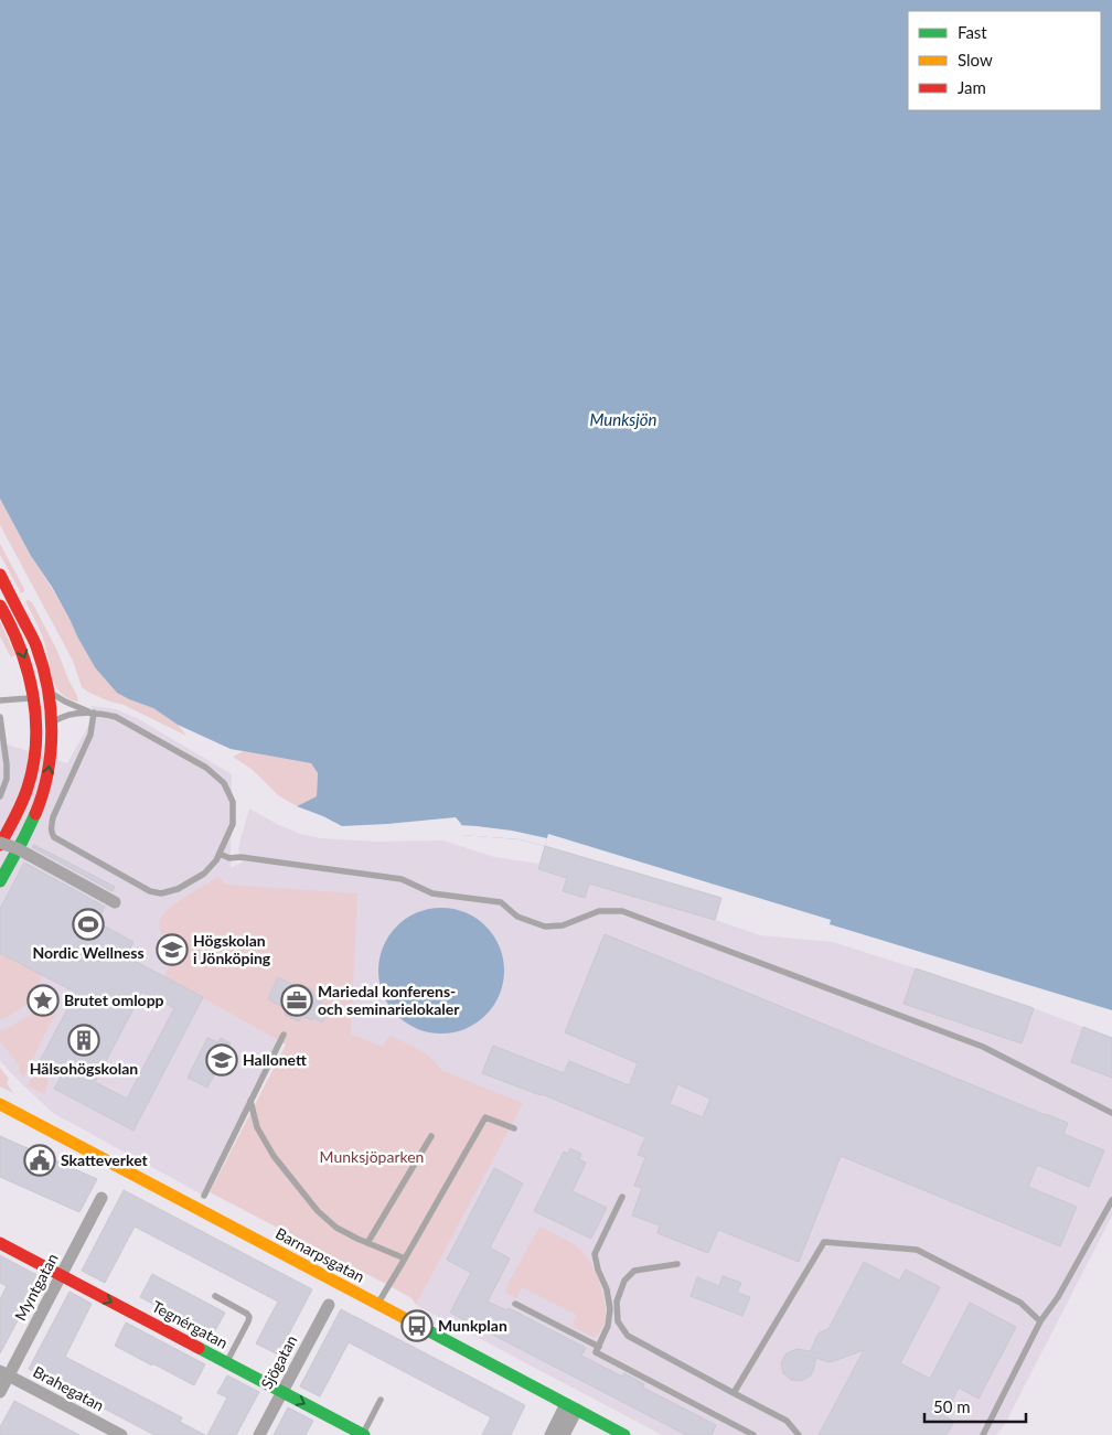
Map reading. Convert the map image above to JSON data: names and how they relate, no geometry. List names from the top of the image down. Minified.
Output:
{"streets":{"main road":["Barnarpsgatan","Tegnérgatan"],"street":["Myntgatan","Sjögatan","Brahegatan"]},"crossings":[["Myntgatan","Tegnérgatan"],["Myntgatan","Brahegatan"],["Tegnérgatan","Sjögatan"]],"one_way":["Tegnérgatan"],"water":["Munksjön"],"parks":["Munksjöparken"],"places":{"sports":["Nordic Wellness"],"school or university":["Högskolan i Jönköping","Hallonett"],"place":["Brutet omlopp"],"office":["Mariedal konferens- och seminarielokaler"],"building":["Hälsohögskolan"],"public building":["Skatteverket"],"bus stop":["Munkplan"]},"legend":["Fast","Slow","Jam"],"scale_bar":"50 m"}
